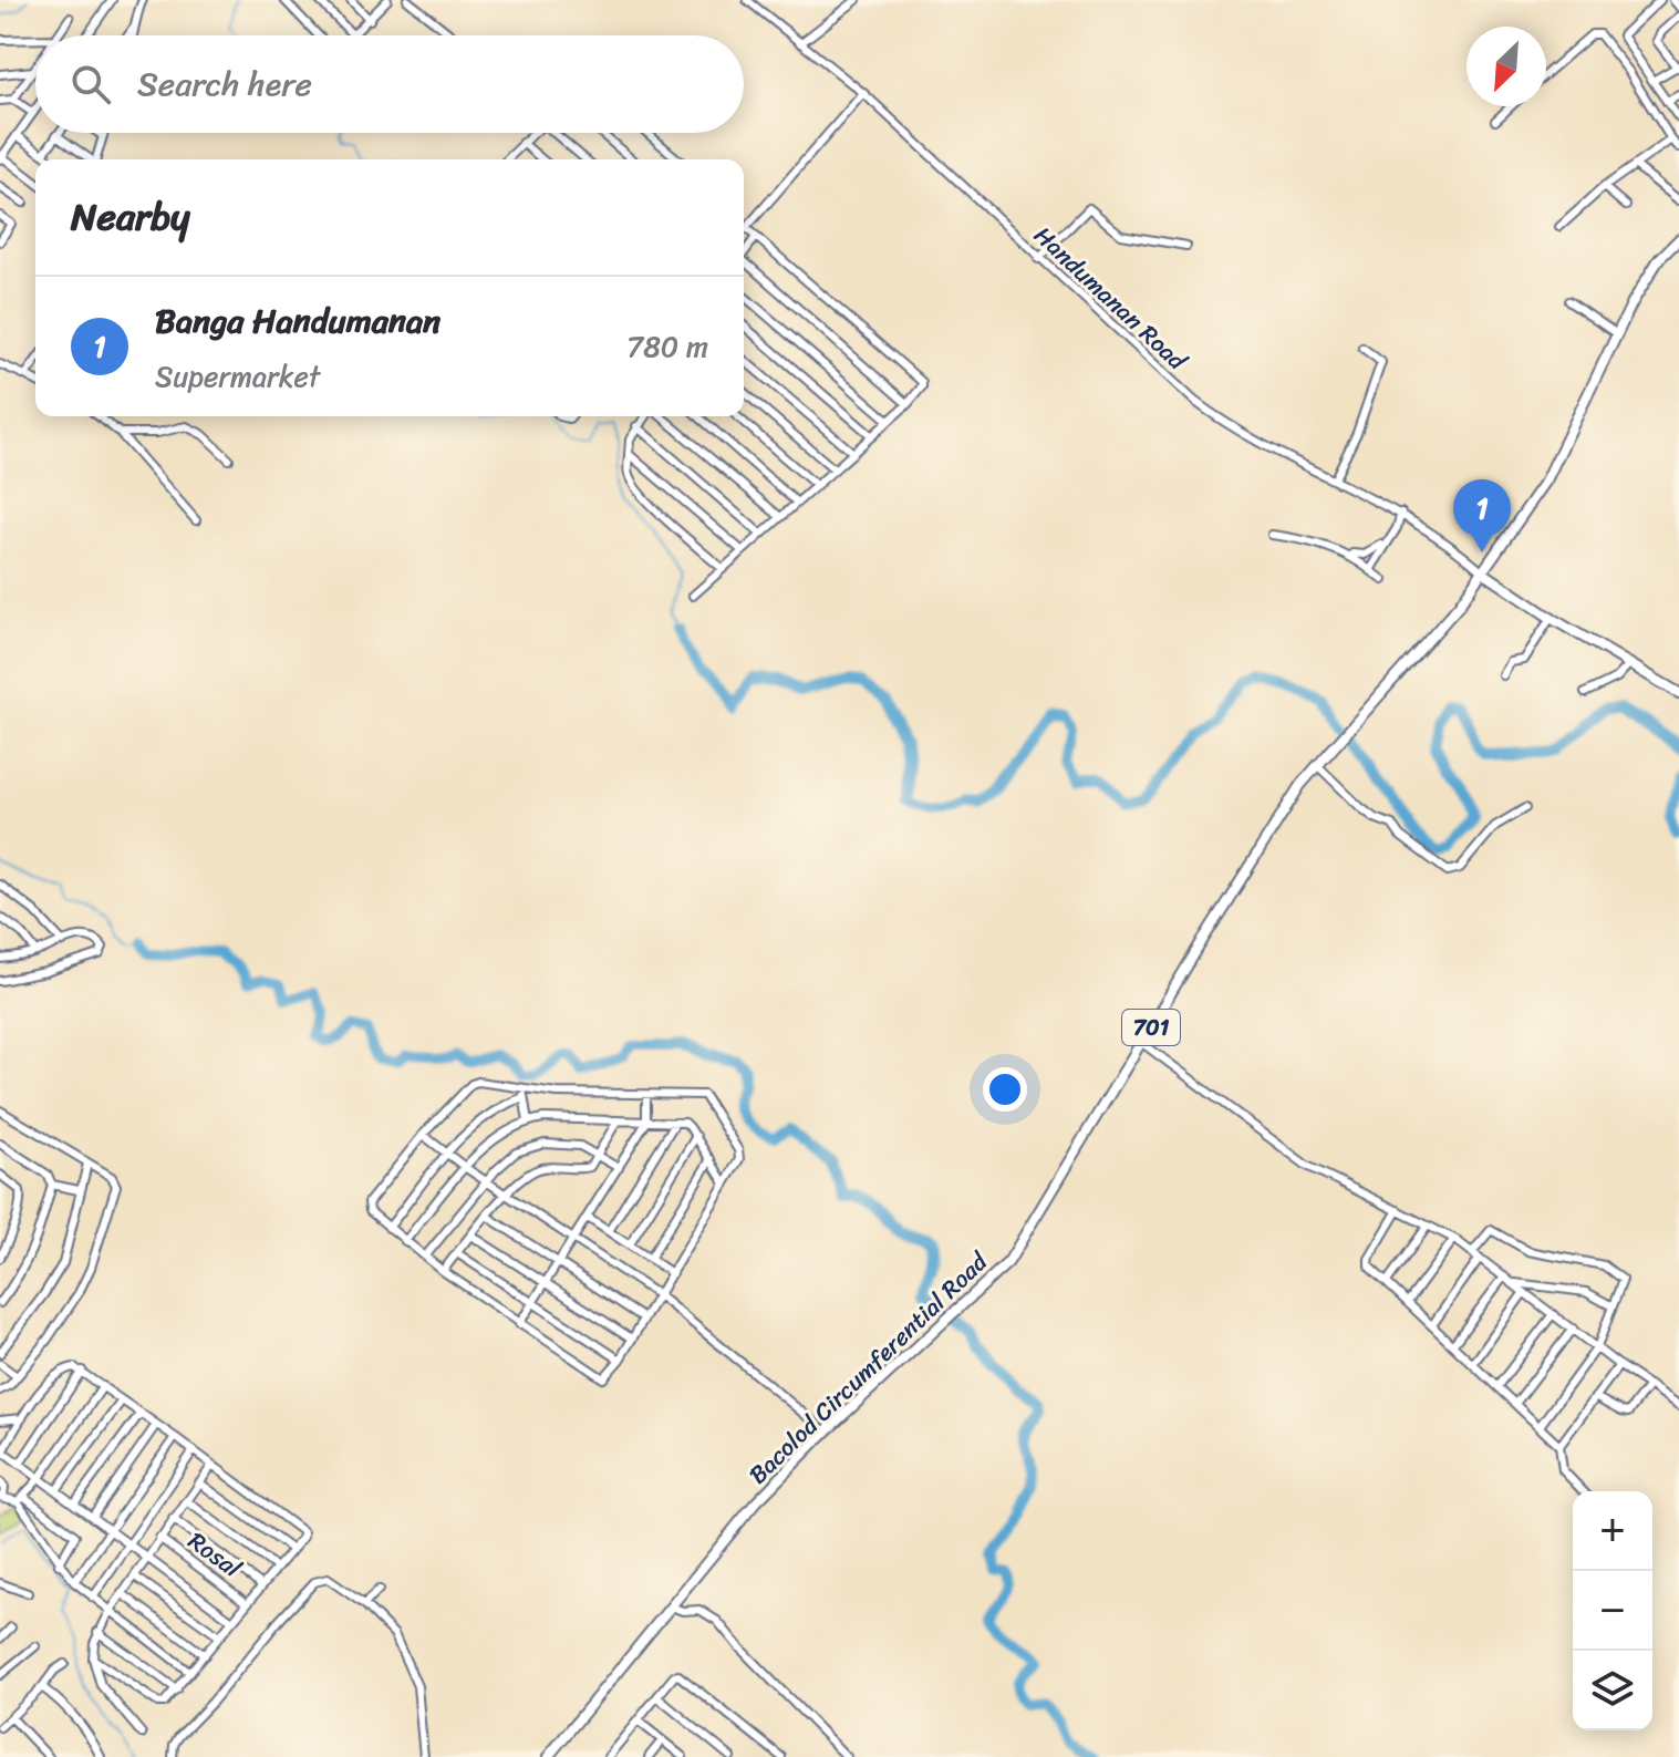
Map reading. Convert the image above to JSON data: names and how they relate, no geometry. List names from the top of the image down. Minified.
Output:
{"streets":{"main road":["701","Bacolod Circumferential Road"],"street":["Handumanan Road","Rosal"]},"crossings":[["Handumanan Road","Bacolod Circumferential Road"]],"north":"bottom left","page":{"search":"Search here","heading":"Nearby","list":[{"mark":"1","name":"Banga Handumanan","note":"Supermarket","value":"780 m"}],"pins":"1","map_buttons":["+","−"]}}
